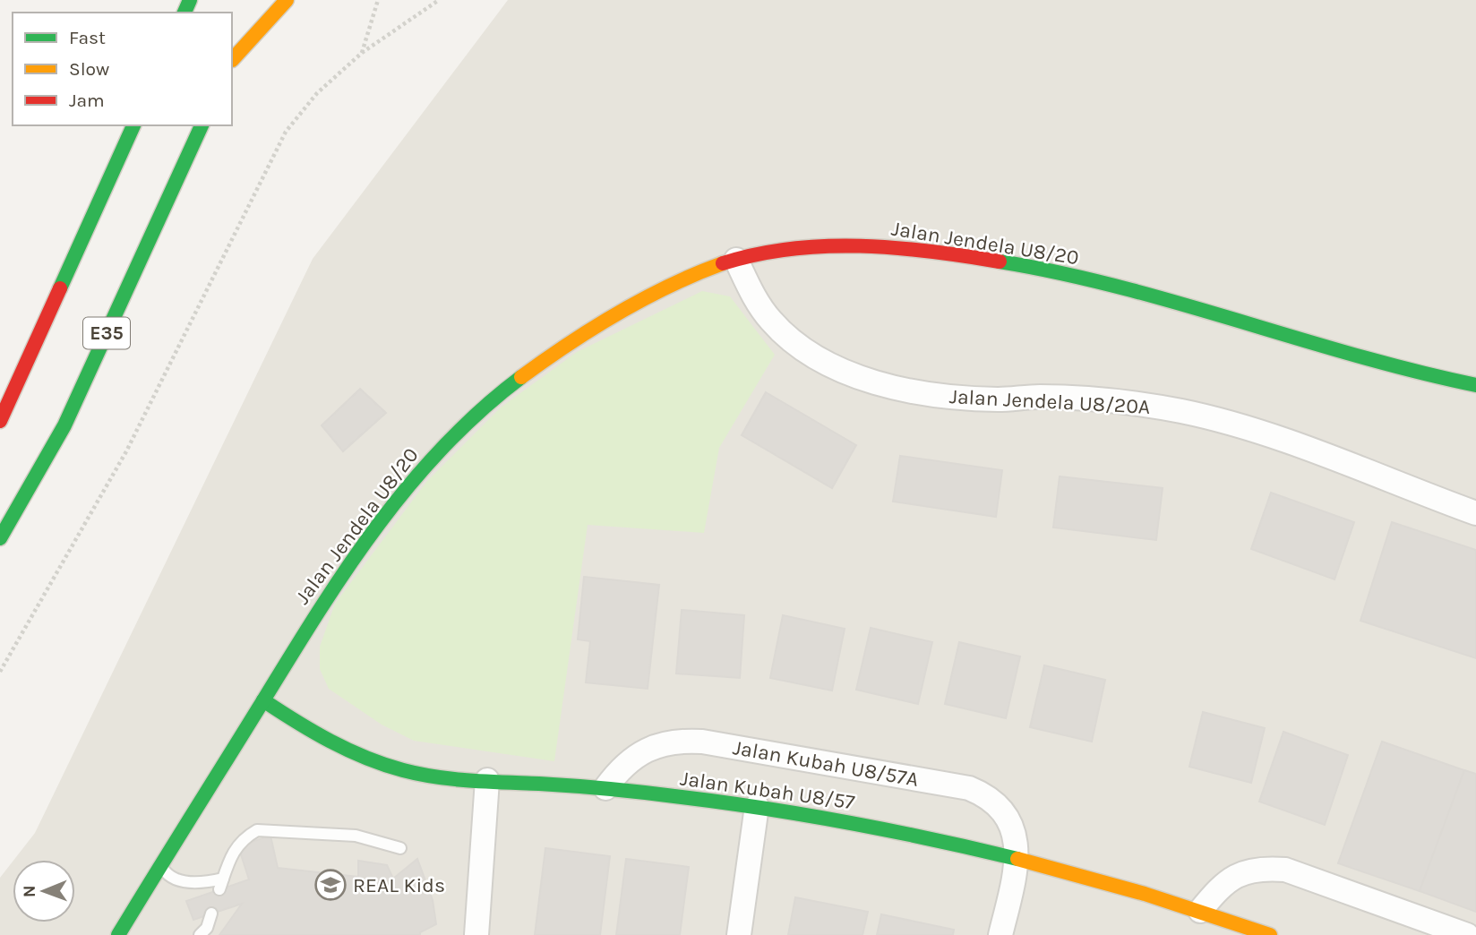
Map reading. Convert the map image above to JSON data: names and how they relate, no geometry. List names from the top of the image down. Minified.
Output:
{"streets":{"main road":["Jalan Jendela U8/20","E35","Jalan Kubah U8/57"],"street":["Jalan Jendela U8/20A","Jalan Kubah U8/57A"]},"crossings":[["Jalan Jendela U8/20","Jalan Jendela U8/20A"],["Jalan Jendela U8/20","Jalan Kubah U8/57"],["Jalan Kubah U8/57A","Jalan Kubah U8/57"]],"places":{"school or university":["REAL Kids"]},"legend":["Fast","Slow","Jam"],"north":"left"}
